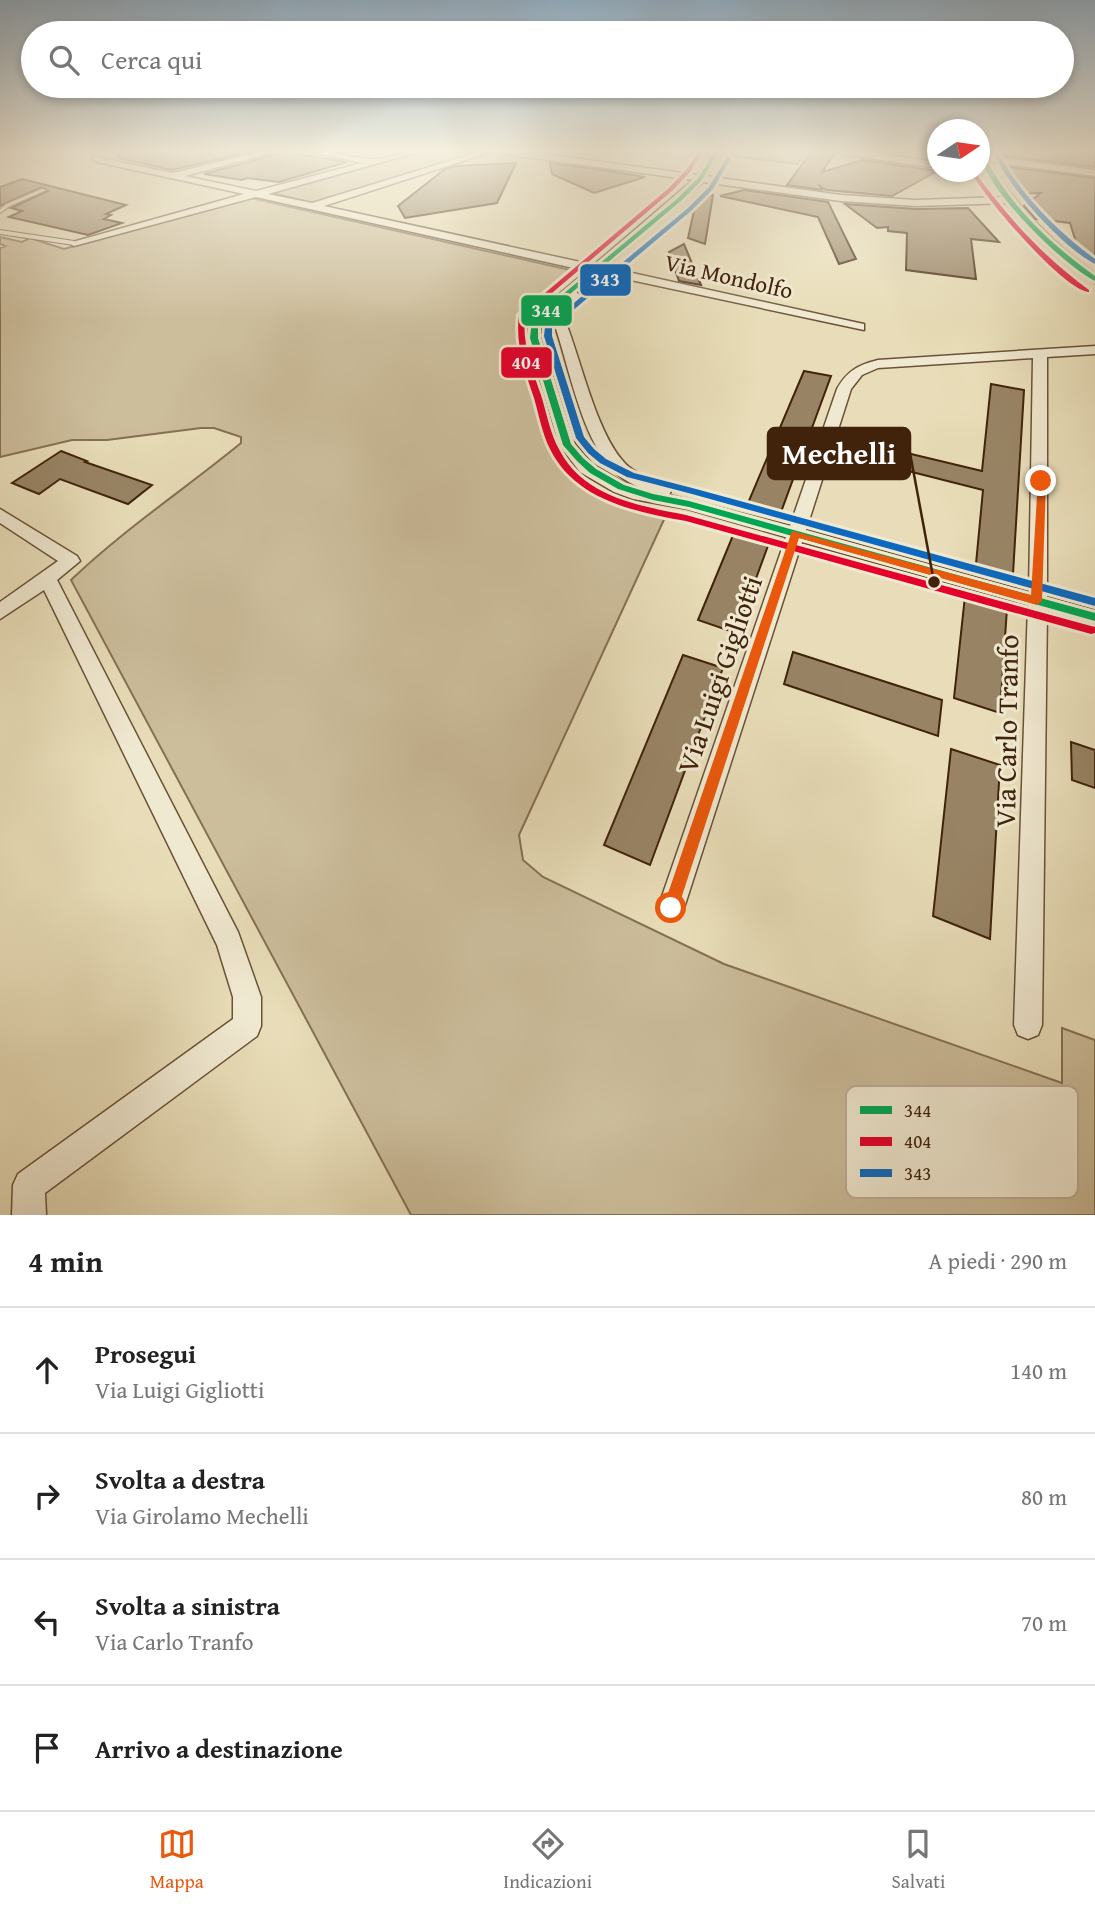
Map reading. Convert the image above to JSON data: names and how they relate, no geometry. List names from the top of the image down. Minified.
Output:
{"streets":{"street":["Via Mondolfo","Via Luigi Gigliotti","Via Carlo Tranfo"]},"crossings":[["Via Luigi Gigliotti","Via Carlo Tranfo"]],"places":["Mechelli"],"lines":["transit line 344","transit line 404","transit line 343"],"legend":["344","404","343"],"north":"right","page":{"search":"Cerca qui","heading":["4 min","A piedi · 290 m"],"list":[["Prosegui","Via Luigi Gigliotti","140 m"],["Svolta a destra","Via Girolamo Mechelli","80 m"],["Svolta a sinistra","Via Carlo Tranfo","70 m"],"Arrivo a destinazione"],"nav":["Mappa","Indicazioni","Salvati"]}}
